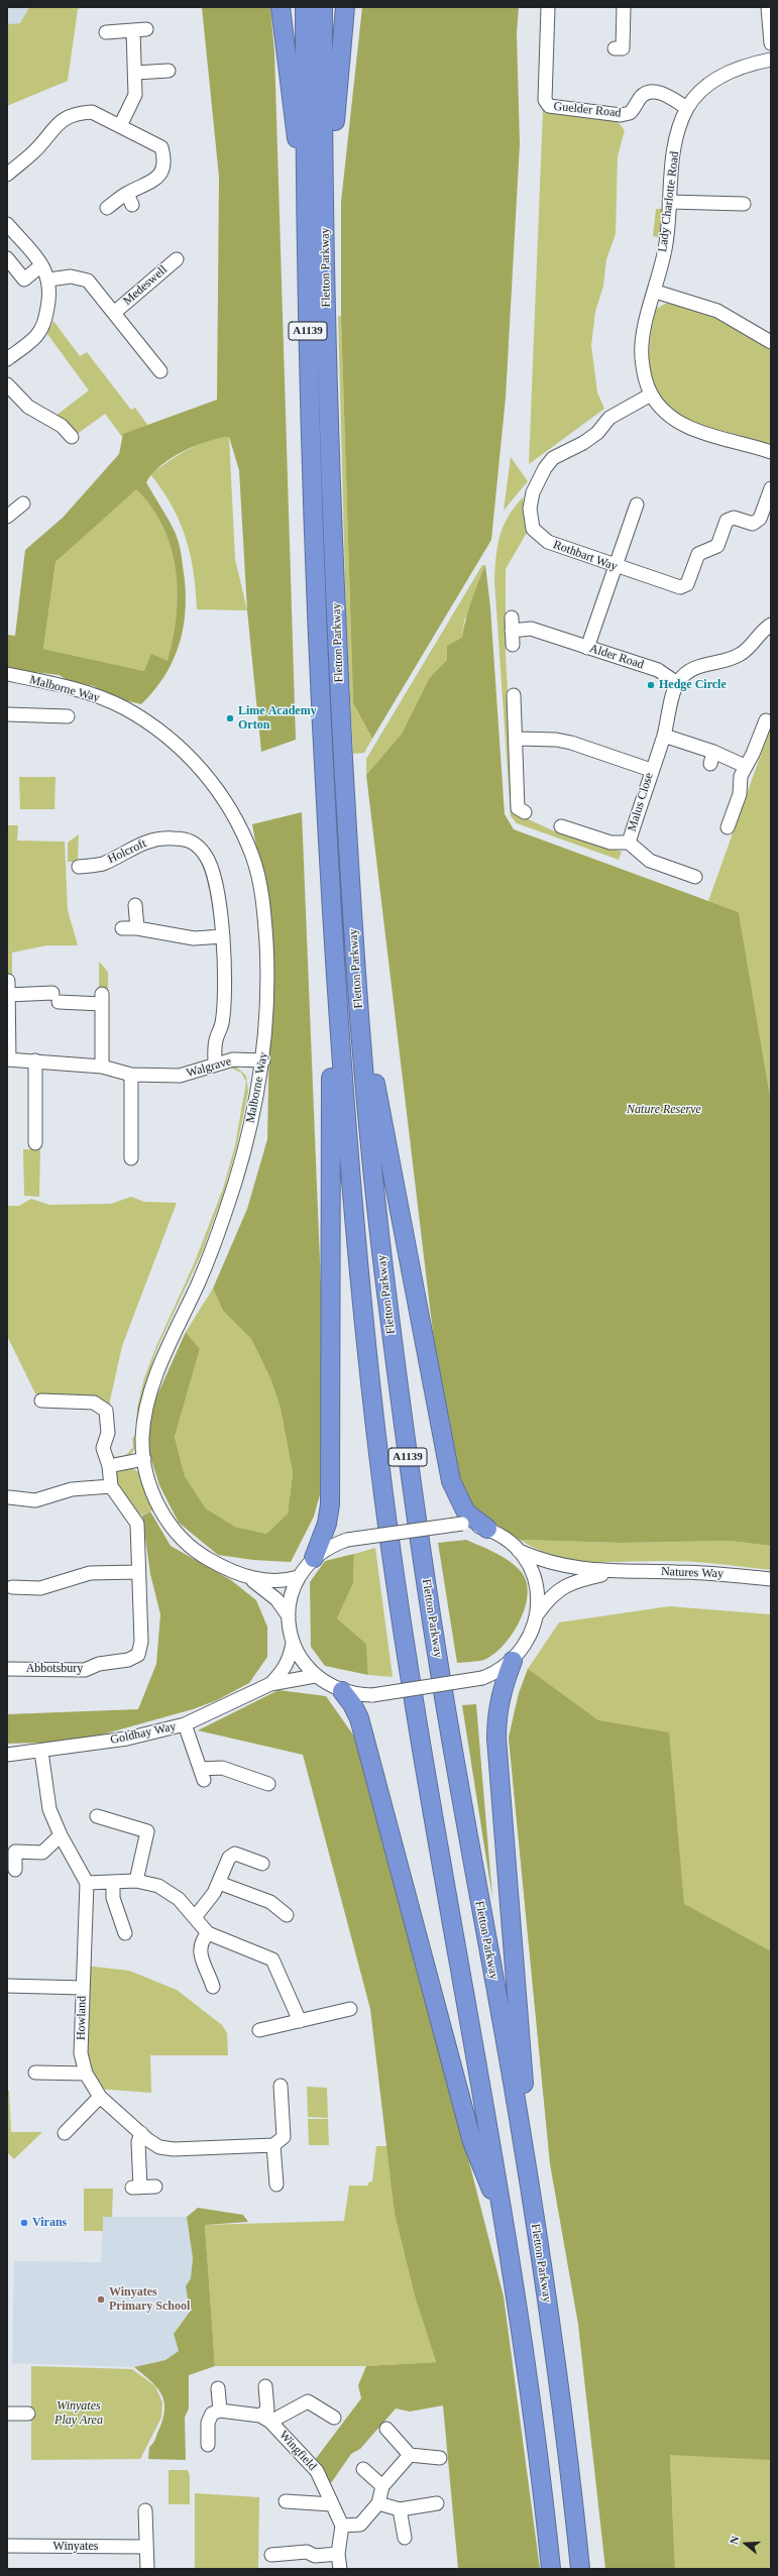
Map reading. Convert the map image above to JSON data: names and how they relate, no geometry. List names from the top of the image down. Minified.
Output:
{"streets":{"highway":["Fletton Parkway","A1139"],"street":["Guelder Road","Lady Charlotte Road","Medeswell","Rothbart Way","Alder Road","Malborne Way","Malus Close","Holcroft","Walgrave","Natures Way","Abbotsbury","Goldhay Way","Howland","Wingfield","Winyates"]},"crossings":[["Guelder Road","Lady Charlotte Road"],["Lady Charlotte Road","Rothbart Way"],["Alder Road","Malus Close"],["Malborne Way","Walgrave"],["Holcroft","Walgrave"]],"parks":["Nature Reserve","Winyates Play Area"],"places":["Hedge Circle","Lime Academy Orton","Virans","Winyates Primary School"],"north":"left"}
